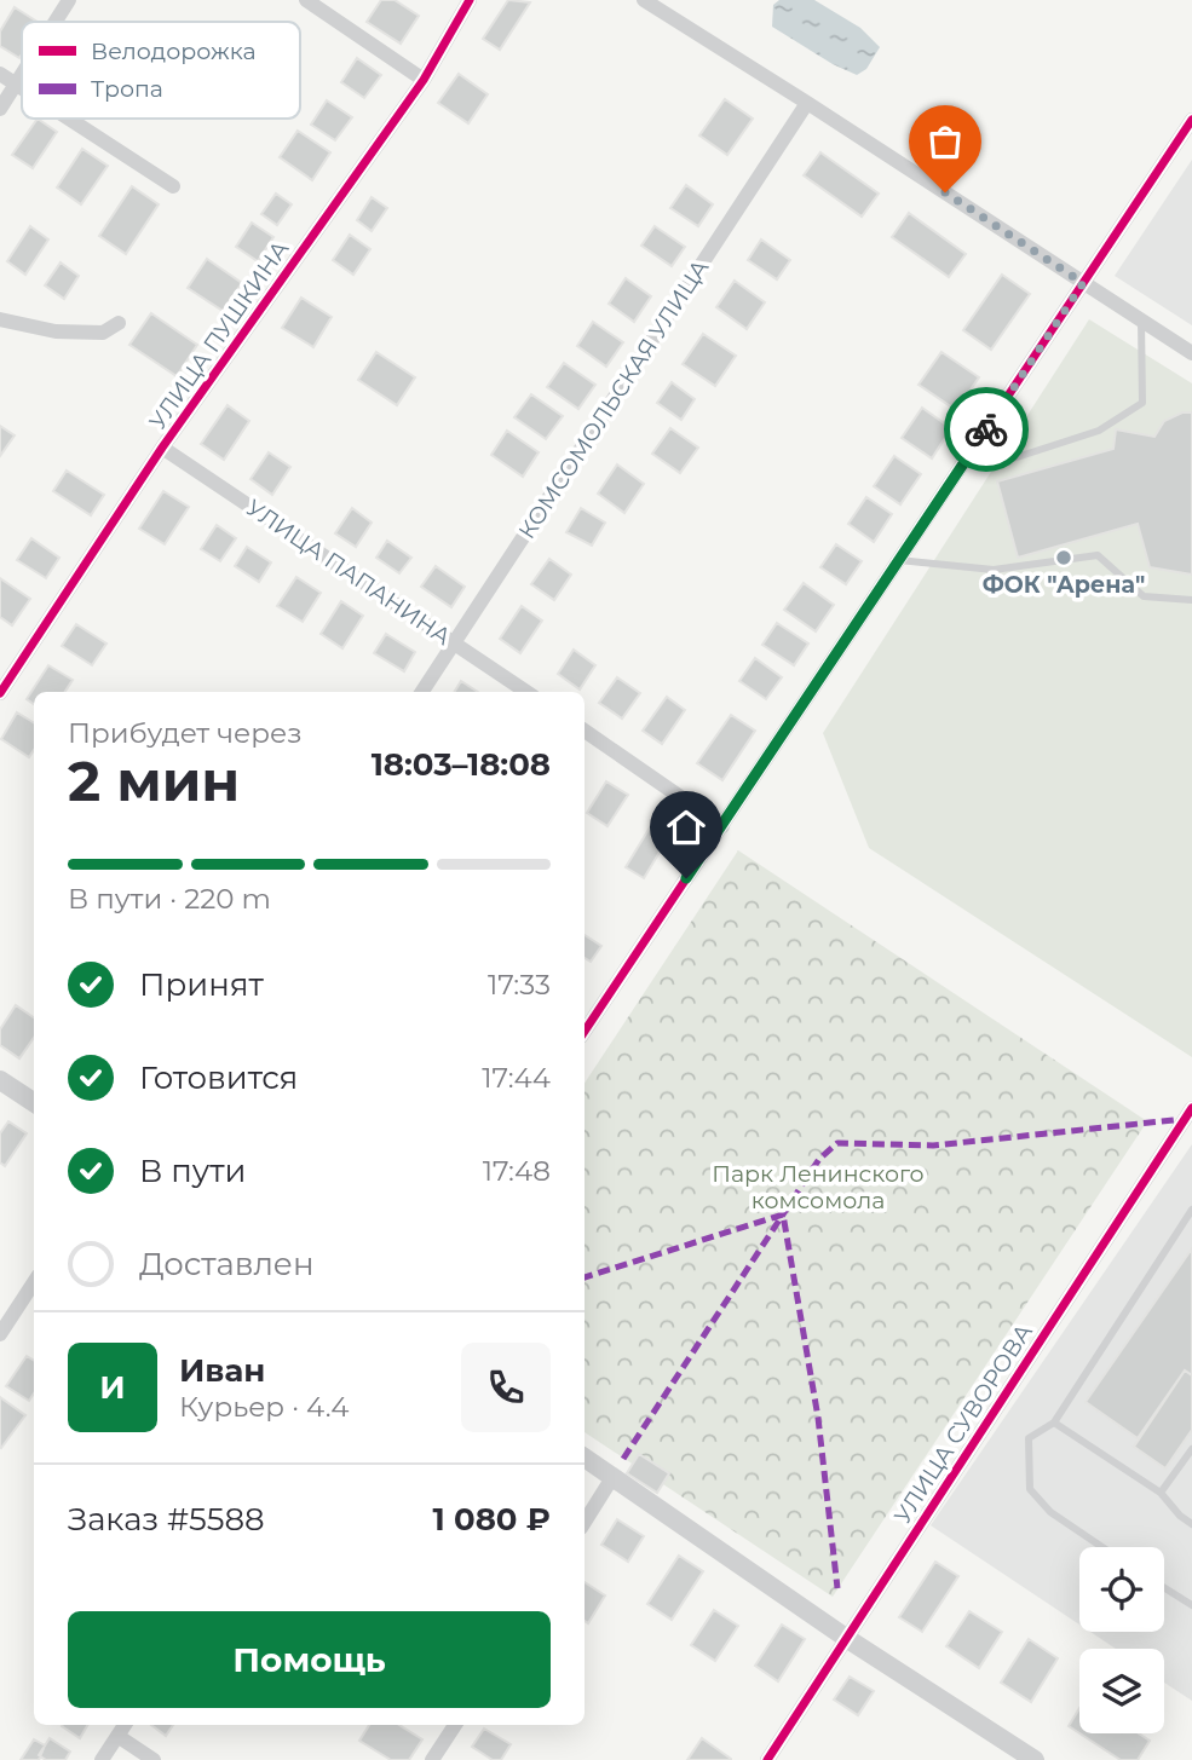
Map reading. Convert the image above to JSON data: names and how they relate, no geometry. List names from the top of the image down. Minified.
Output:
{"streets":{"street":["УЛИЦА ПУШКИНА","КОМСОМОЛЬСКАЯ УЛИЦА","УЛИЦА ПАПАНИНА","УЛИЦА СУВОРОВА"]},"crossings":[["УЛИЦА ПУШКИНА","УЛИЦА ПАПАНИНА"],["КОМСОМОЛЬСКАЯ УЛИЦА","УЛИЦА ПАПАНИНА"]],"parks":["Парк Ленинского комсомола"],"places":["ФОК \"Арена\""],"legend":["Велодорожка","Тропа"],"page":{"heading":["2 мин","Прибудет через","18:03–18:08"],"panel":["Иван","Курьер · 4.4","Заказ #5588","1 080 ₽"],"bar":"В пути · 220 m","list":[["Принят","17:33"],["Готовится","17:44"],["В пути","17:48"],"Доставлен"],"round":"И","buttons":"Помощь"}}
